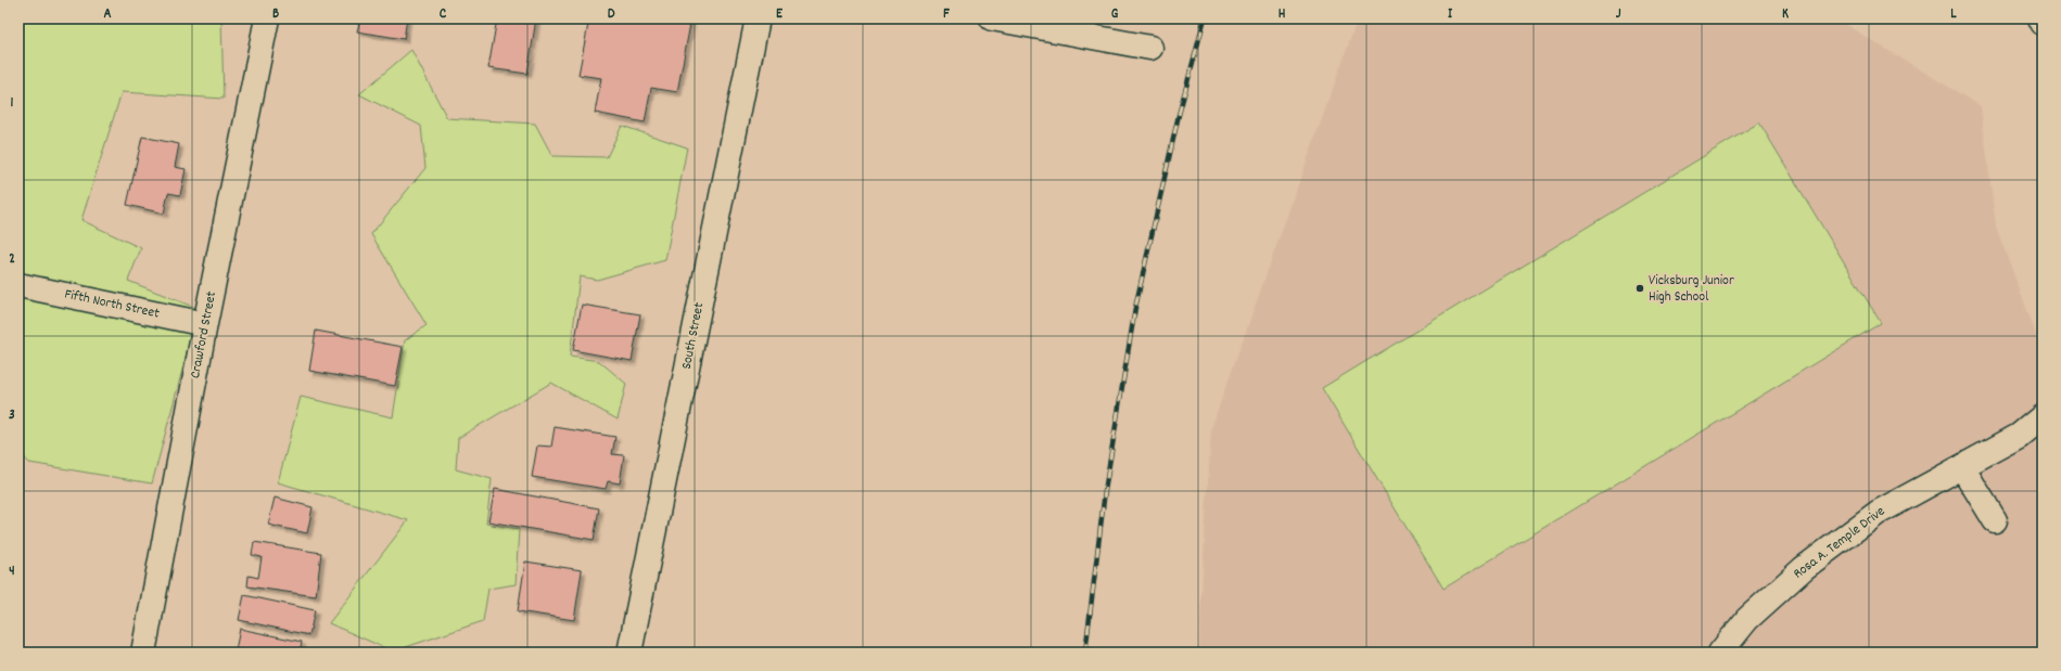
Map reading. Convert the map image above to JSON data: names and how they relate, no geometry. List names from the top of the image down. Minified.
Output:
{"streets":{"street":["Fifth North Street","Crawford Street","South Street","Rosa A. Temple Drive"]},"crossings":[["Fifth North Street","Crawford Street"]],"places":["Vicksburg Junior High School"],"grid":{"columns":["A","B","C","D","E","F","G","H","I","J","K","L"],"rows":["1","2","3","4"]}}
